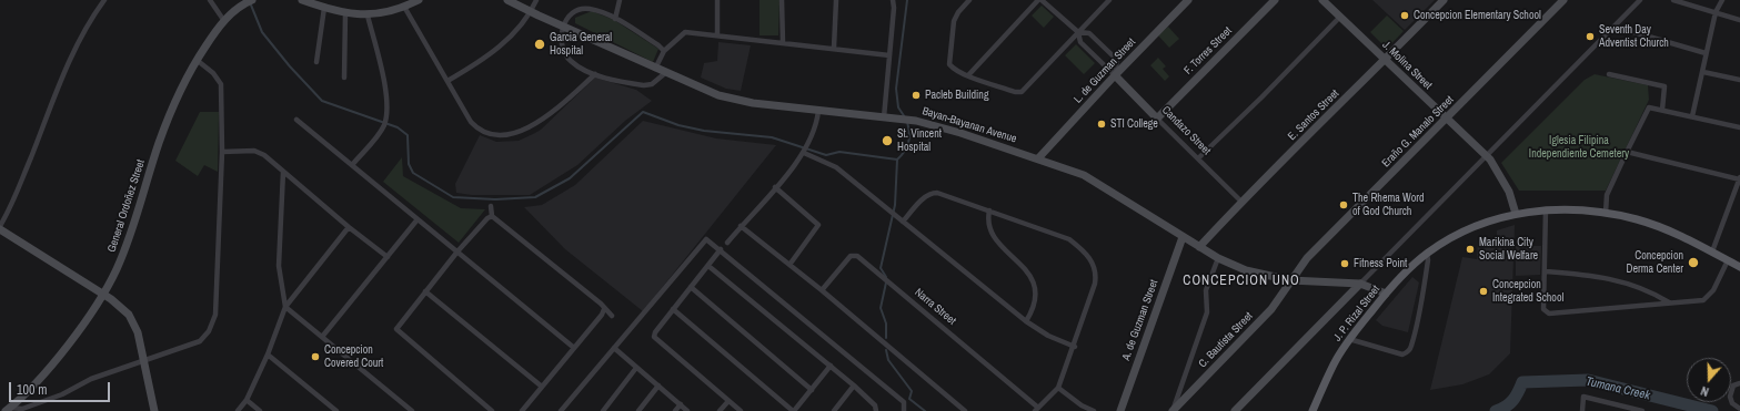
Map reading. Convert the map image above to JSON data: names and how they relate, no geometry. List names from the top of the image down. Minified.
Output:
{"streets":{"main road":["J. P. Rizal Street"],"street":["F. Torres Street","J. Molina Street","L. de Guzman Street","E. Santos Street","Bayan-Bayanan Avenue","Candazo Street","Eraño G. Manalo Street","General Ordoñez Street","Narra Street","A. de Guzman Street","C. Bautista Street"]},"crossings":[["F. Torres Street","Candazo Street"],["J. Molina Street","E. Santos Street"],["J. Molina Street","Eraño G. Manalo Street"],["J. Molina Street","J. P. Rizal Street"],["L. de Guzman Street","Bayan-Bayanan Avenue"],["L. de Guzman Street","Candazo Street"],["E. Santos Street","Bayan-Bayanan Avenue"],["E. Santos Street","Candazo Street"],["Bayan-Bayanan Avenue","Eraño G. Manalo Street"],["Bayan-Bayanan Avenue","J. P. Rizal Street"],["Bayan-Bayanan Avenue","A. de Guzman Street"],["Bayan-Bayanan Avenue","C. Bautista Street"],["Eraño G. Manalo Street","C. Bautista Street"]],"districts":["CONCEPCION UNO"],"water":["Tumana Creek"],"parks":["Iglesia Filipina Independiente Cemetery"],"places":["Concepcion Elementary School","Seventh Day Adventist Church","Garcia General Hospital","Pacleb Building","STI College","St. Vincent Hospital","The Rhema Word of God Church","Marikina City Social Welfare","Concepcion Derma Center","Fitness Point","Concepcion Integrated School","Concepcion Covered Court"],"scale_bar":"100 m","north":"bottom"}
